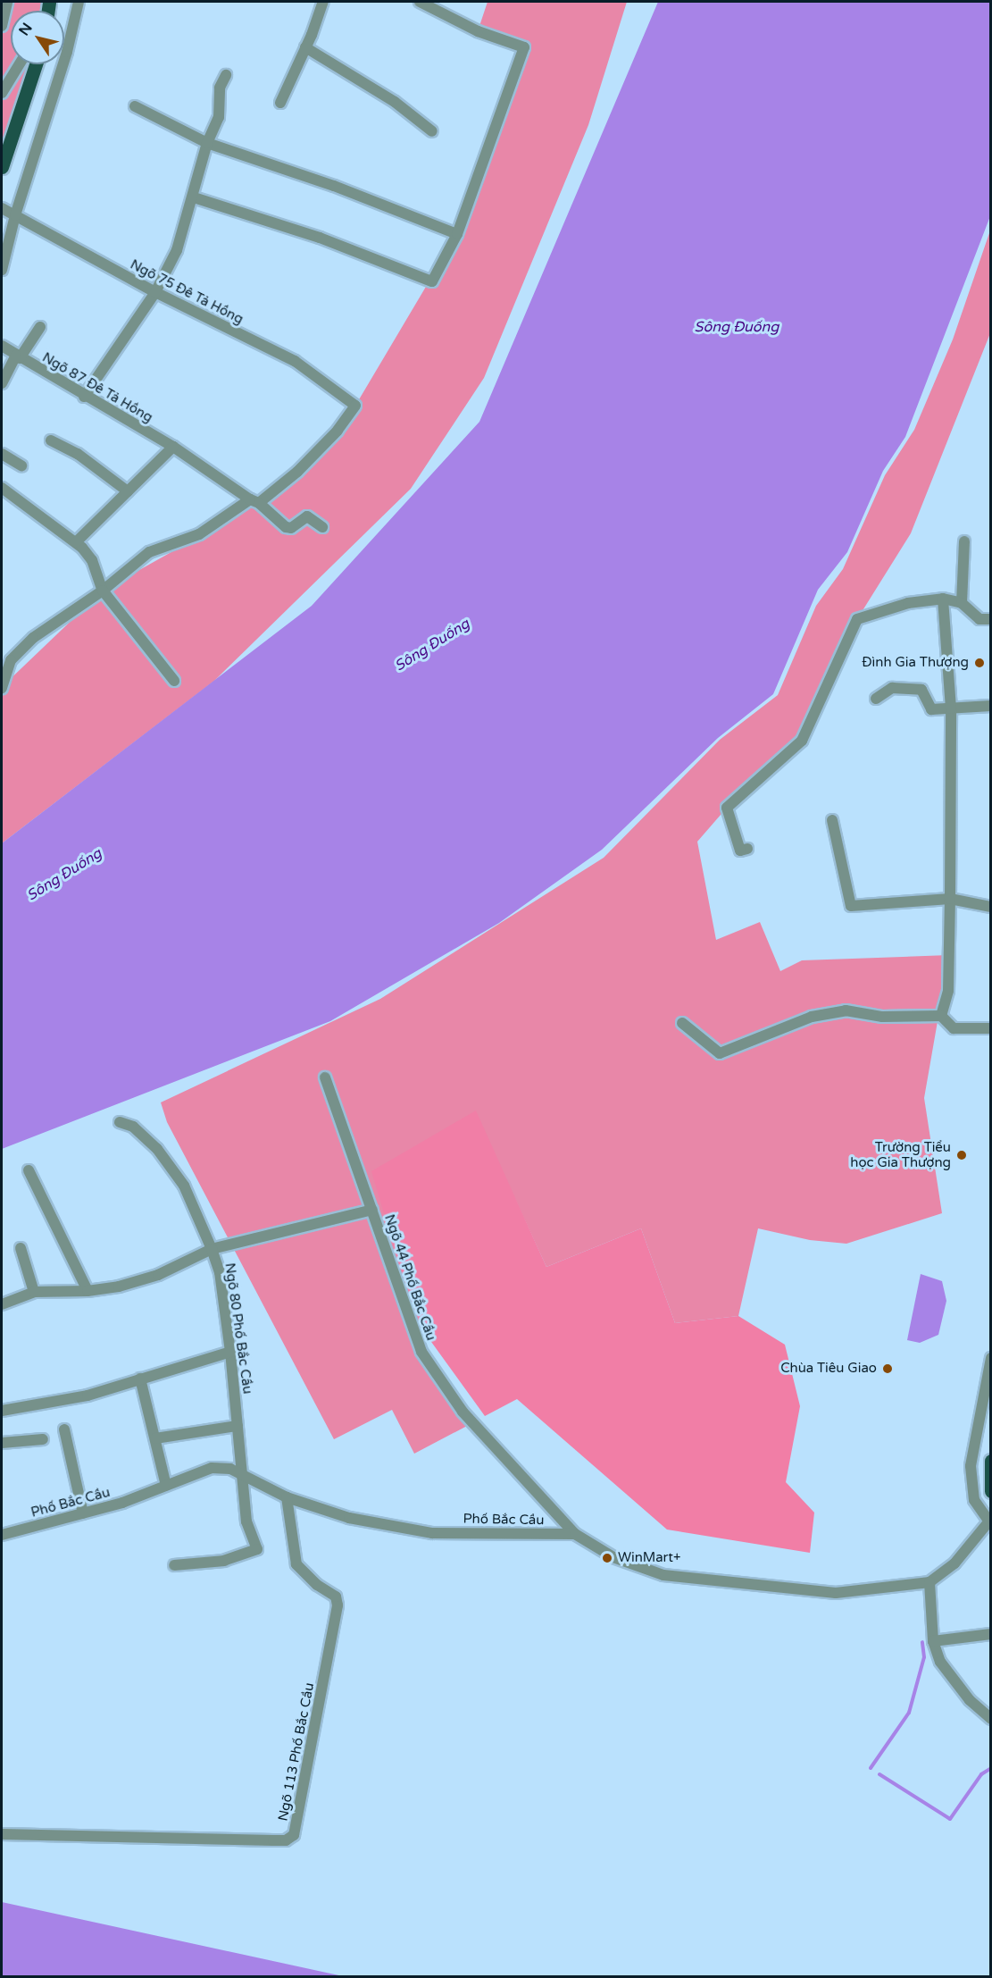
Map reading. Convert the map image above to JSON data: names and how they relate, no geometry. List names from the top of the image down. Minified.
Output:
{"streets":{"street":["Ngõ 75 Đê Tả Hồng","Ngõ 87 Đê Tả Hồng","Ngõ 44 Phố Bắc Cầu","Ngõ 80 Phố Bắc Cầu","Phố Bắc Cầu","Ngõ 113 Phố Bắc Cầu"]},"crossings":[["Ngõ 75 Đê Tả Hồng","Ngõ 87 Đê Tả Hồng"],["Ngõ 44 Phố Bắc Cầu","Phố Bắc Cầu"],["Ngõ 80 Phố Bắc Cầu","Phố Bắc Cầu"],["Phố Bắc Cầu","Ngõ 113 Phố Bắc Cầu"]],"water":["Sông Đuống"],"places":["Đình Gia Thượng","Trường Tiểu học Gia Thượng","Chùa Tiêu Giao","WinMart+"],"north":"top left"}
